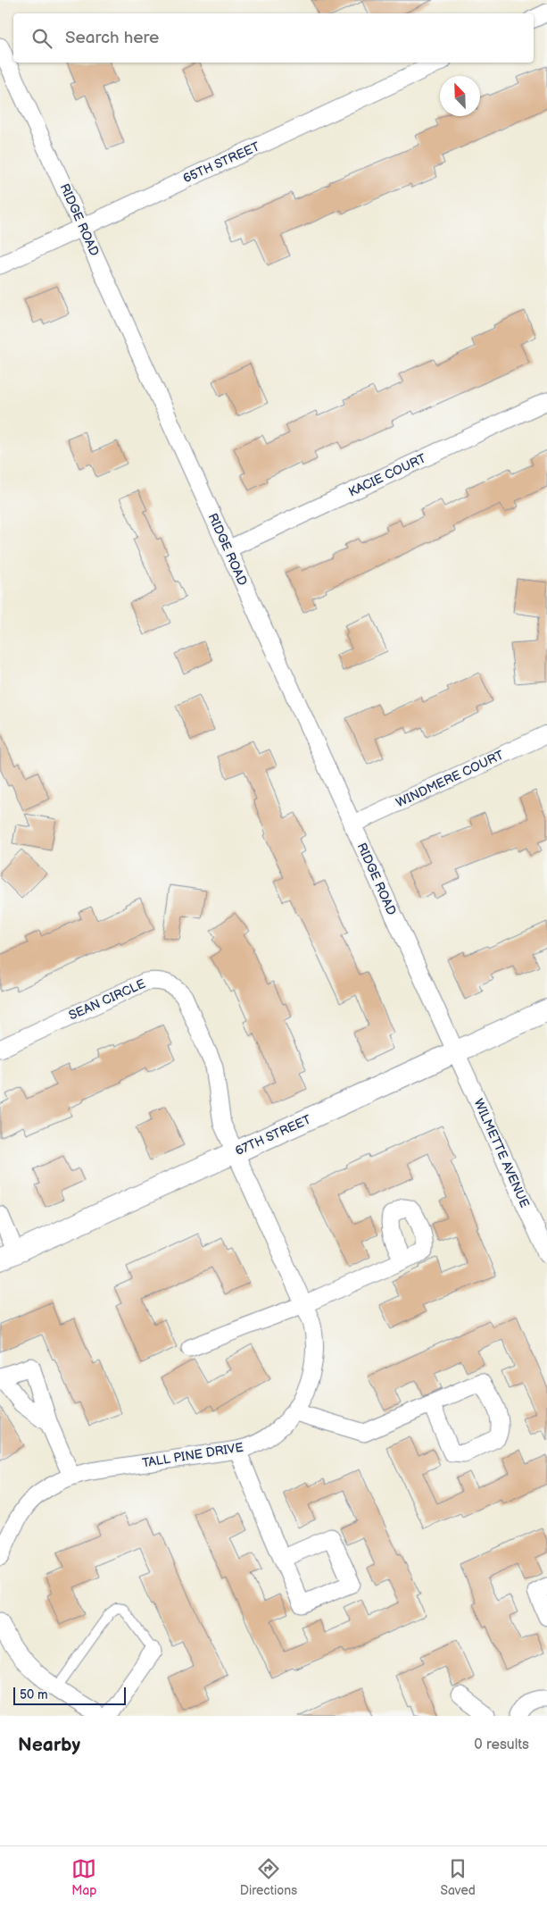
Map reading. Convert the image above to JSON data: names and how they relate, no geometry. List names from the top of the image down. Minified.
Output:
{"streets":{"street":["65TH STREET","RIDGE ROAD","KACIE COURT","WINDMERE COURT","SEAN CIRCLE","67TH STREET","WILMETTE AVENUE","TALL PINE DRIVE"]},"crossings":[["65TH STREET","RIDGE ROAD"],["RIDGE ROAD","KACIE COURT"],["RIDGE ROAD","WINDMERE COURT"],["RIDGE ROAD","67TH STREET"],["RIDGE ROAD","WILMETTE AVENUE"],["SEAN CIRCLE","67TH STREET"],["SEAN CIRCLE","TALL PINE DRIVE"],["67TH STREET","WILMETTE AVENUE"],["67TH STREET","TALL PINE DRIVE"]],"scale_bar":"50 m","north":"top left","page":{"search":"Search here","scale":"50 m","heading":["Nearby","0 results"],"nav":["Map","Directions","Saved"]}}
